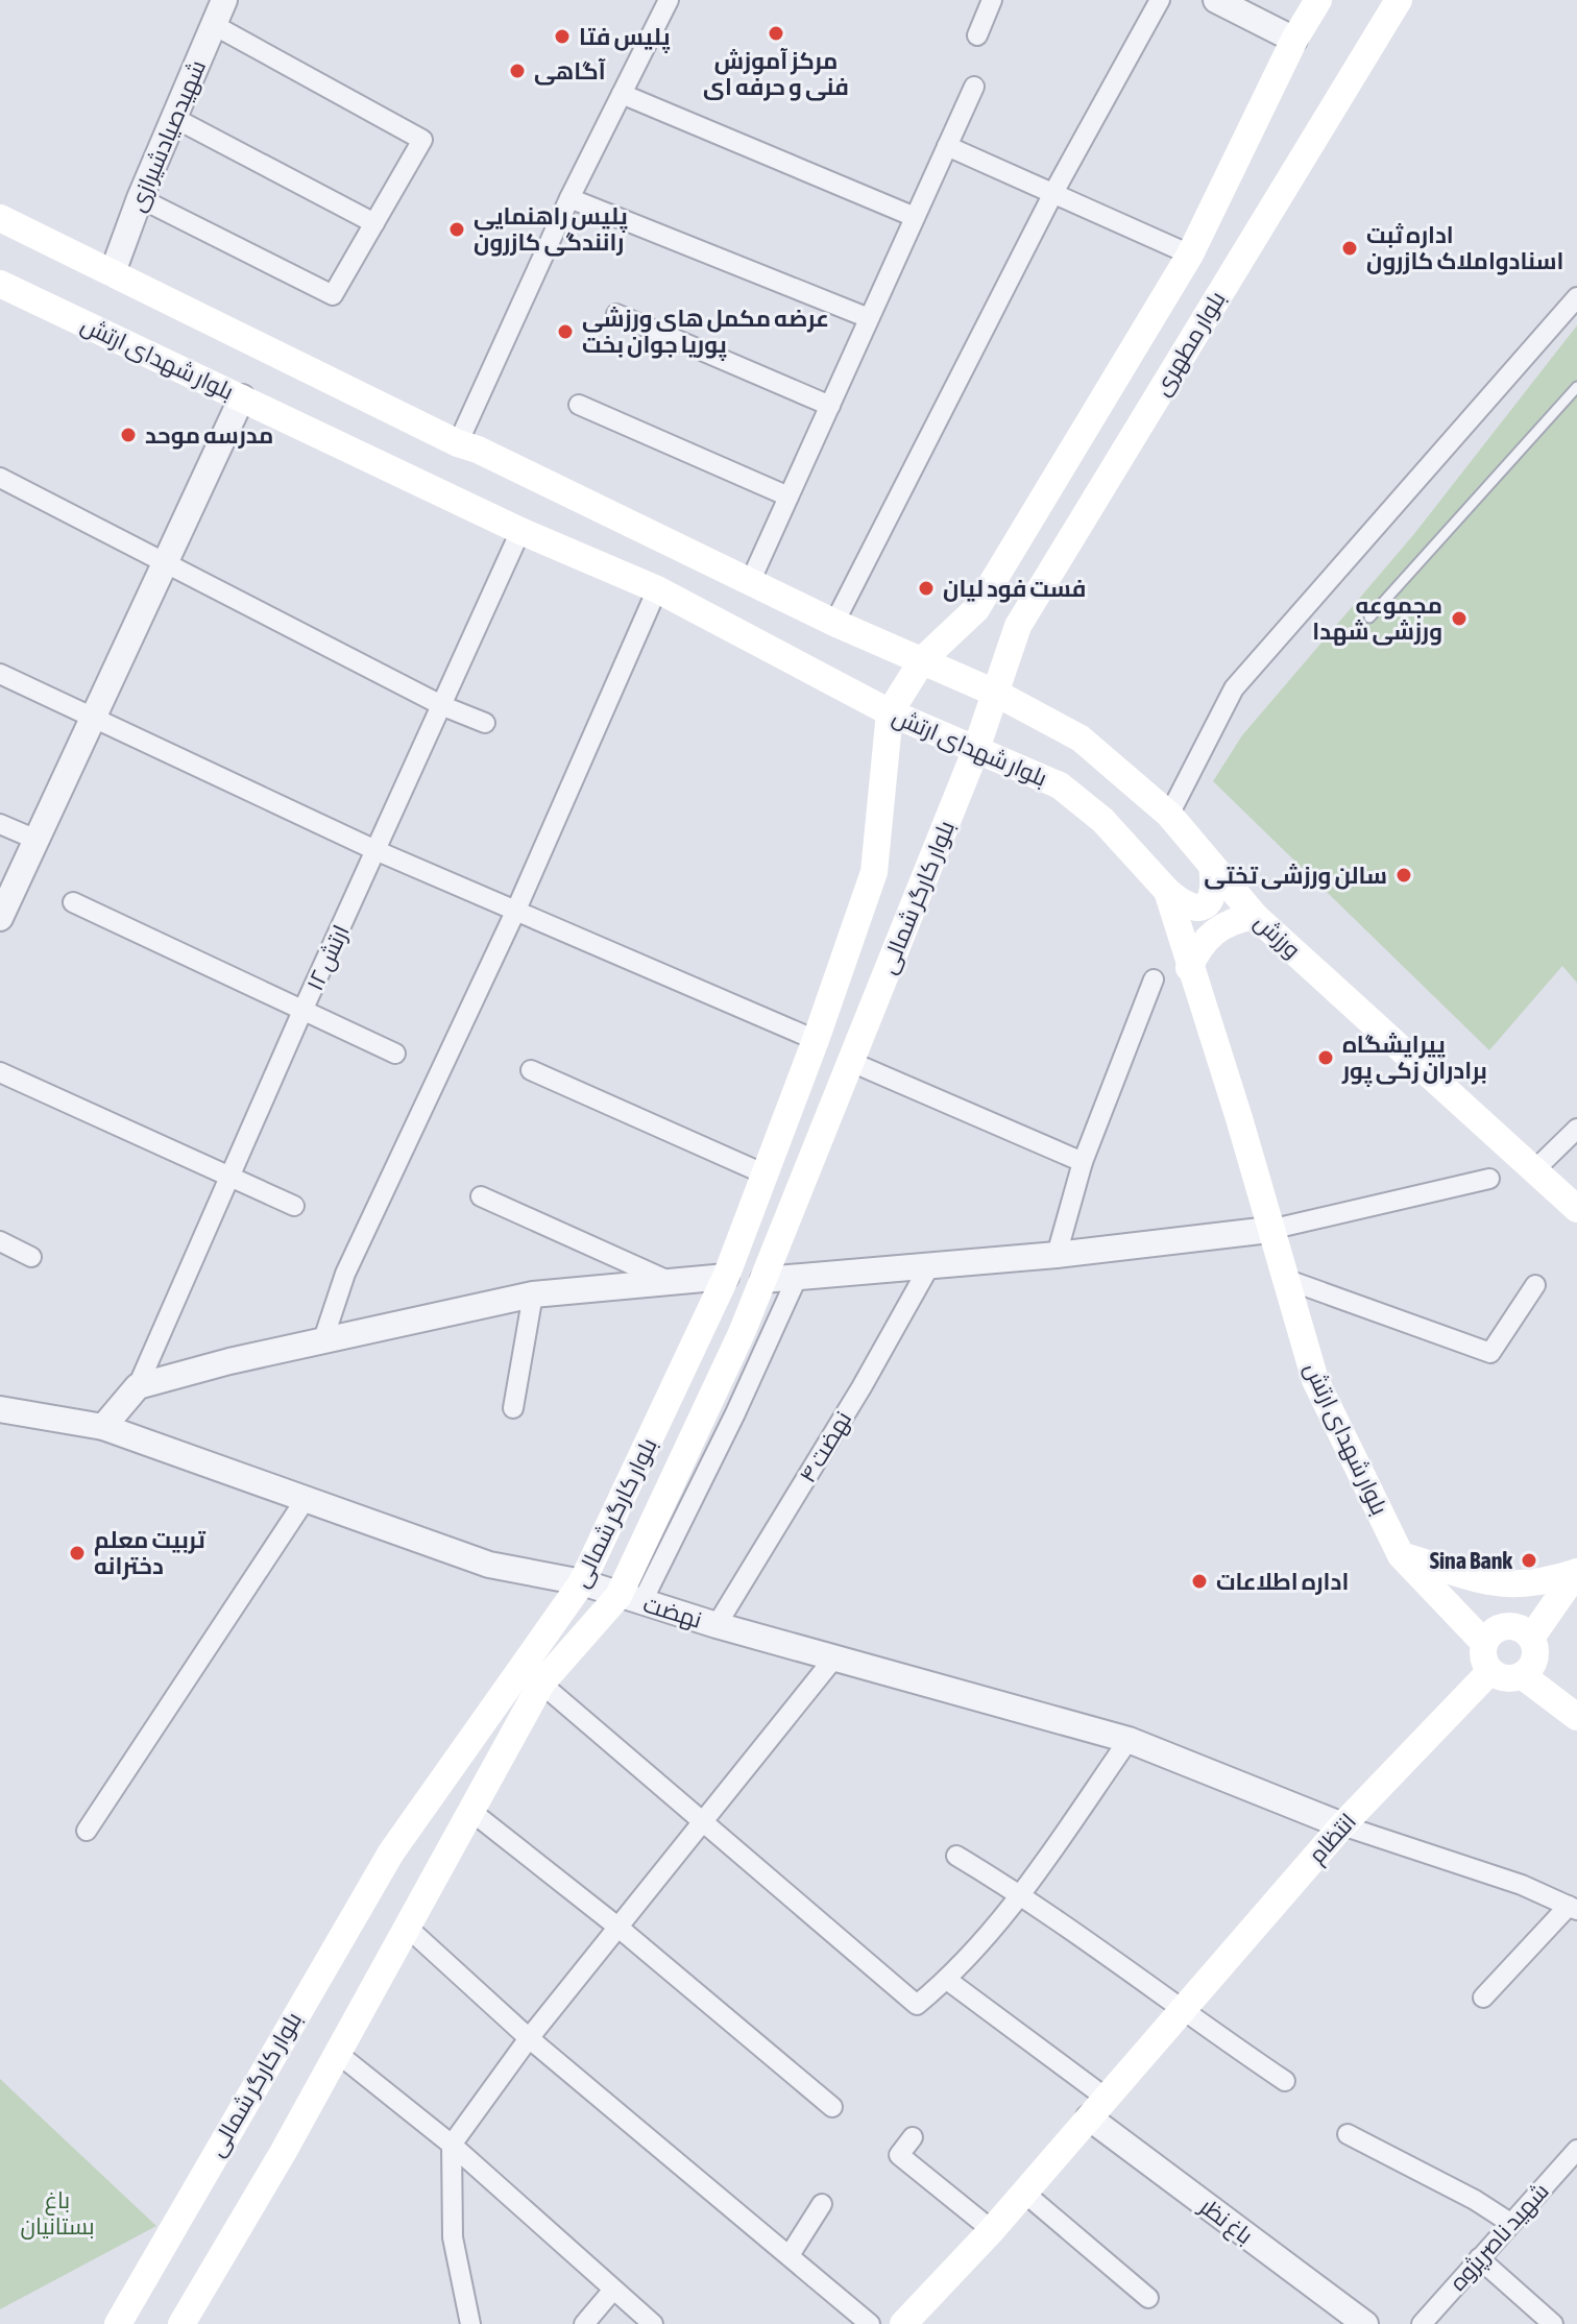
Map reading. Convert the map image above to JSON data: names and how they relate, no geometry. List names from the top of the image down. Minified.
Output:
{"streets":{"main road":["بلوار مطهری","بلوار شهدای ارتش","بلوار کارگر شمالی","ورزش","انتظام"],"street":["شهیدصیادشیرازی","ارتش ۱۲","نهضت ۴","نهضت","باغ نظر","شهید ناصرپژوه"]},"crossings":[["بلوار مطهری","بلوار شهدای ارتش"],["بلوار مطهری","بلوار کارگر شمالی"],["بلوار مطهری","ورزش"],["بلوار شهدای ارتش","بلوار کارگر شمالی"],["بلوار شهدای ارتش","ارتش ۱۲"],["بلوار شهدای ارتش","انتظام"],["بلوار کارگر شمالی","نهضت"],["نهضت ۴","نهضت"],["نهضت","انتظام"],["انتظام","باغ نظر"]],"parks":["باغ بستانیان"],"places":["مرکز آموزش فنی و حرفه ای","پلیس فتا","آگاهی","پلیس راهنمایی رانندگی کازرون","اداره ثبت اسنادواملاک کازرون","عرضه مکمل های ورزشی پوریا جوان بخت","مدرسه موحد","فست فود لیان","مجموعه ورزشی شهدا","سالن ورزشی تختی","پیرایشگاه برادران زکی پور","تربیت معلم دخترانه","Sina Bank","اداره اطلاعات"]}
